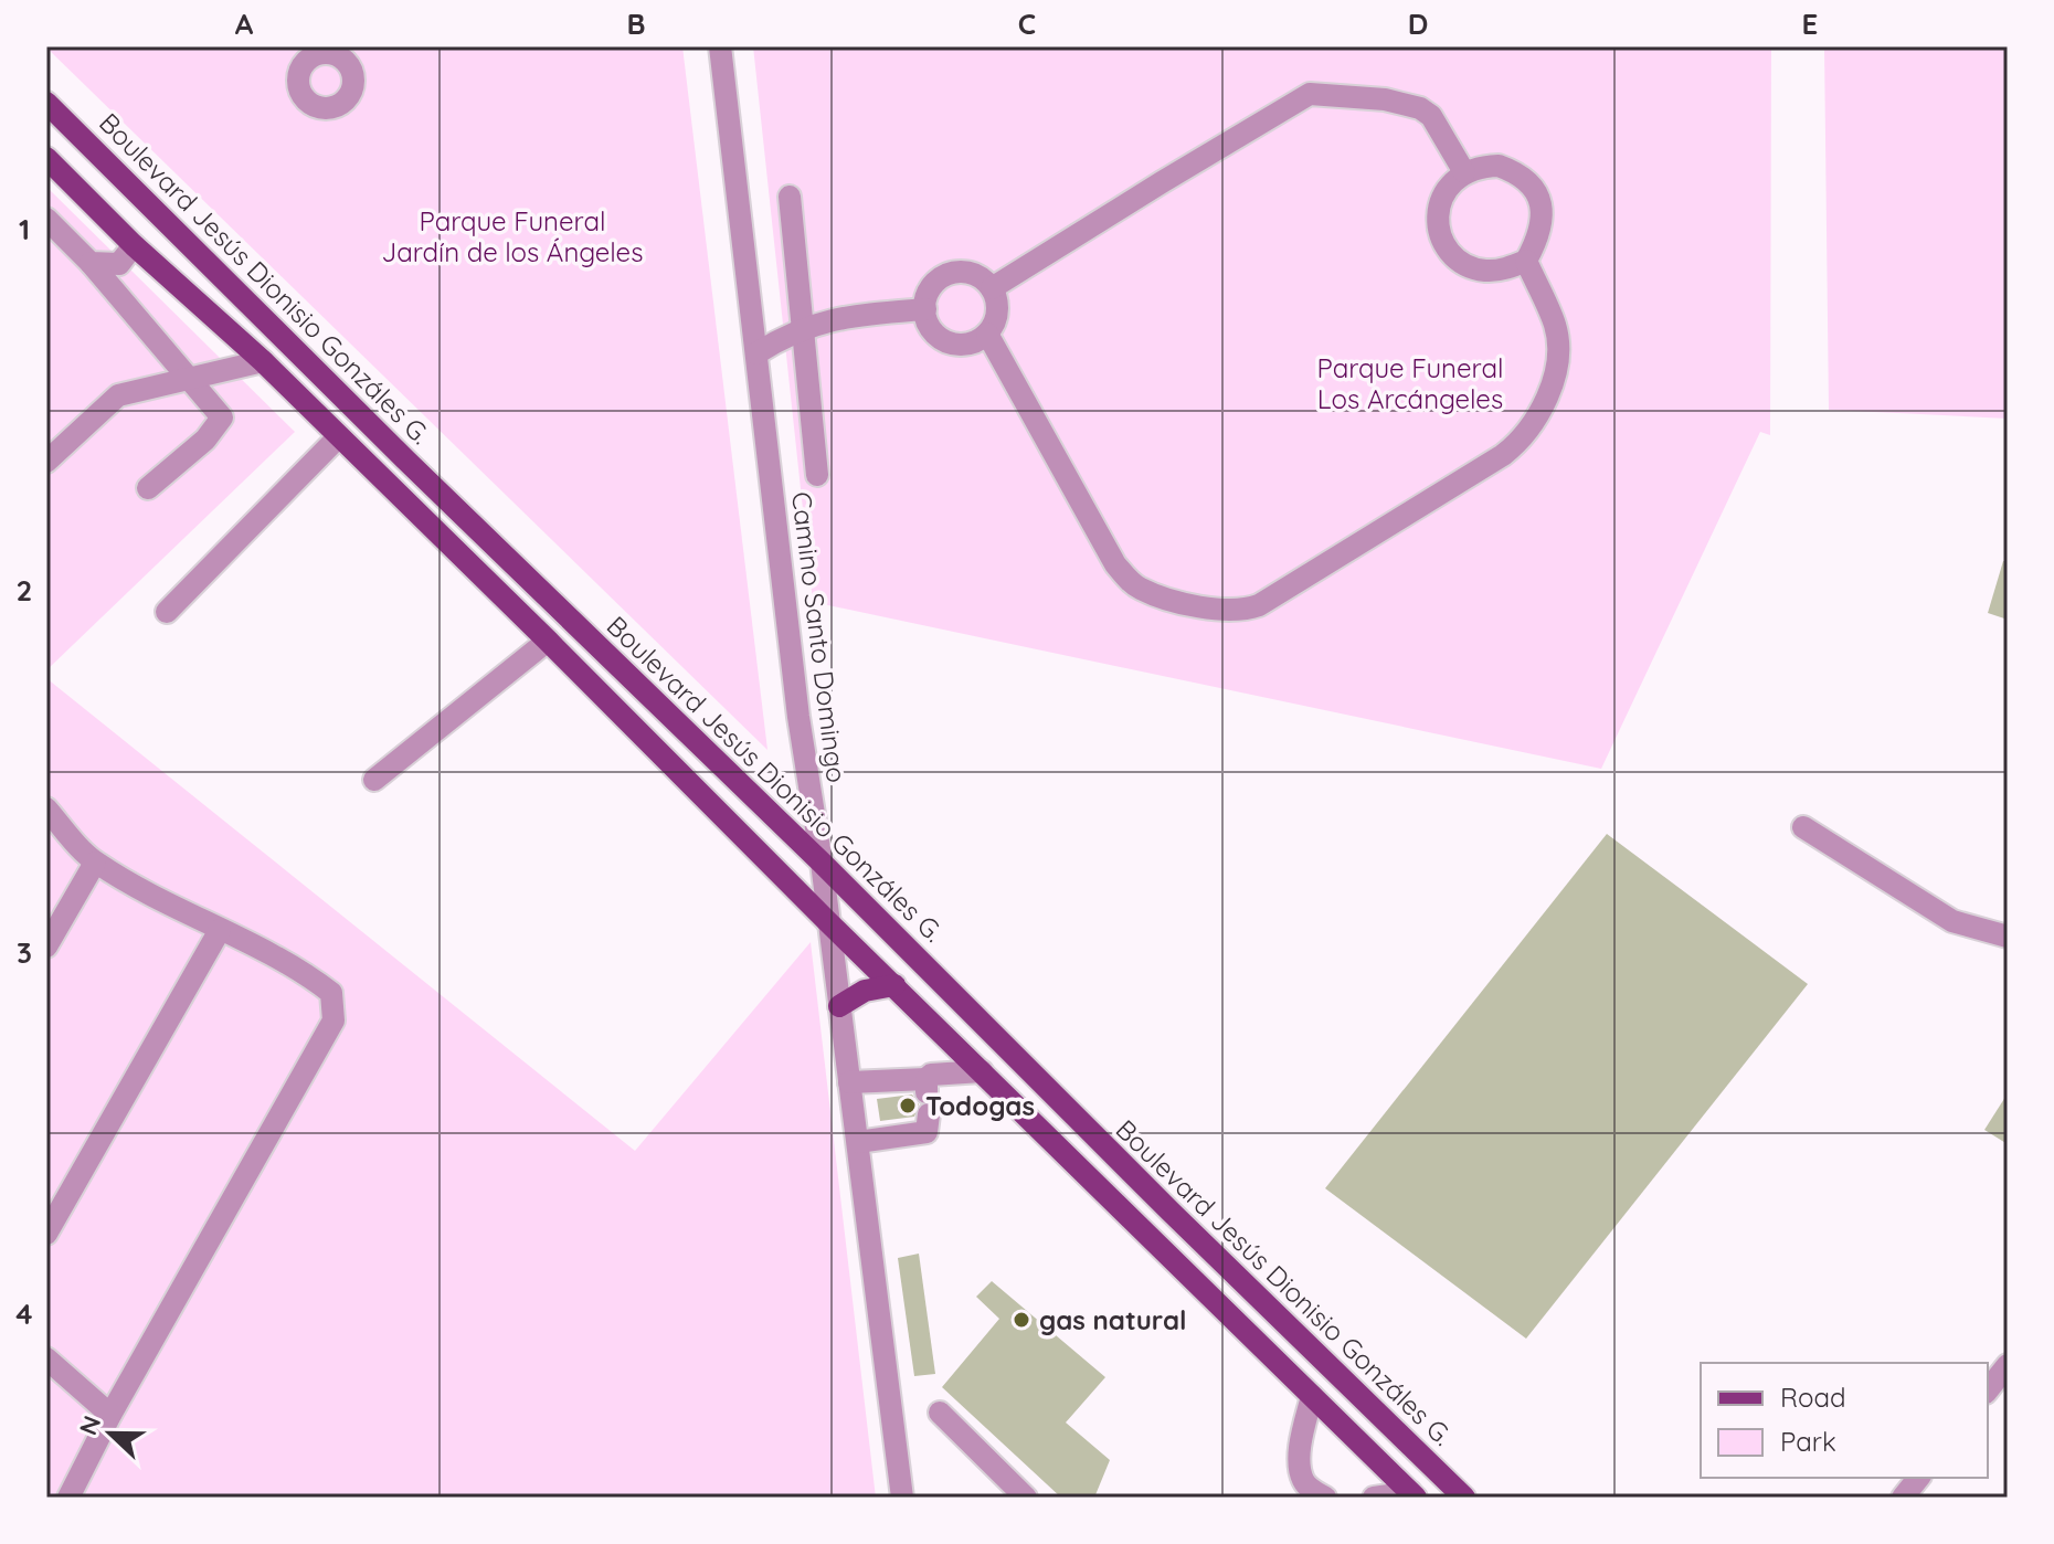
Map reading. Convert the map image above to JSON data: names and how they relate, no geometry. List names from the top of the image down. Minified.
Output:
{"streets":{"main road":["Boulevard Jesús Dionisio Gonzáles G."],"street":["Camino Santo Domingo"]},"crossings":[["Boulevard Jesús Dionisio Gonzáles G.","Camino Santo Domingo"]],"parks":["Parque Funeral Jardín de los Ángeles","Parque Funeral Los Arcángeles"],"places":["Todogas","gas natural"],"legend":["Road","Park"],"north":"left","grid":{"columns":["A","B","C","D","E"],"rows":["1","2","3","4"]}}
